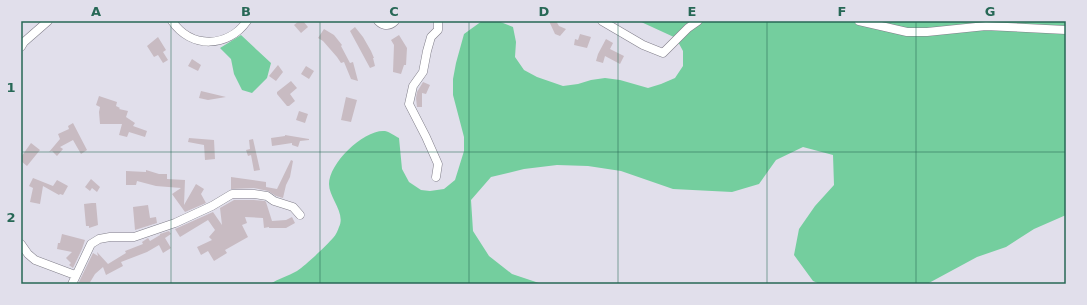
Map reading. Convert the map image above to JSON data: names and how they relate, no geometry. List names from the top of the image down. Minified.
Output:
{"grid":{"columns":["A","B","C","D","E","F","G"],"rows":["1","2"]}}
